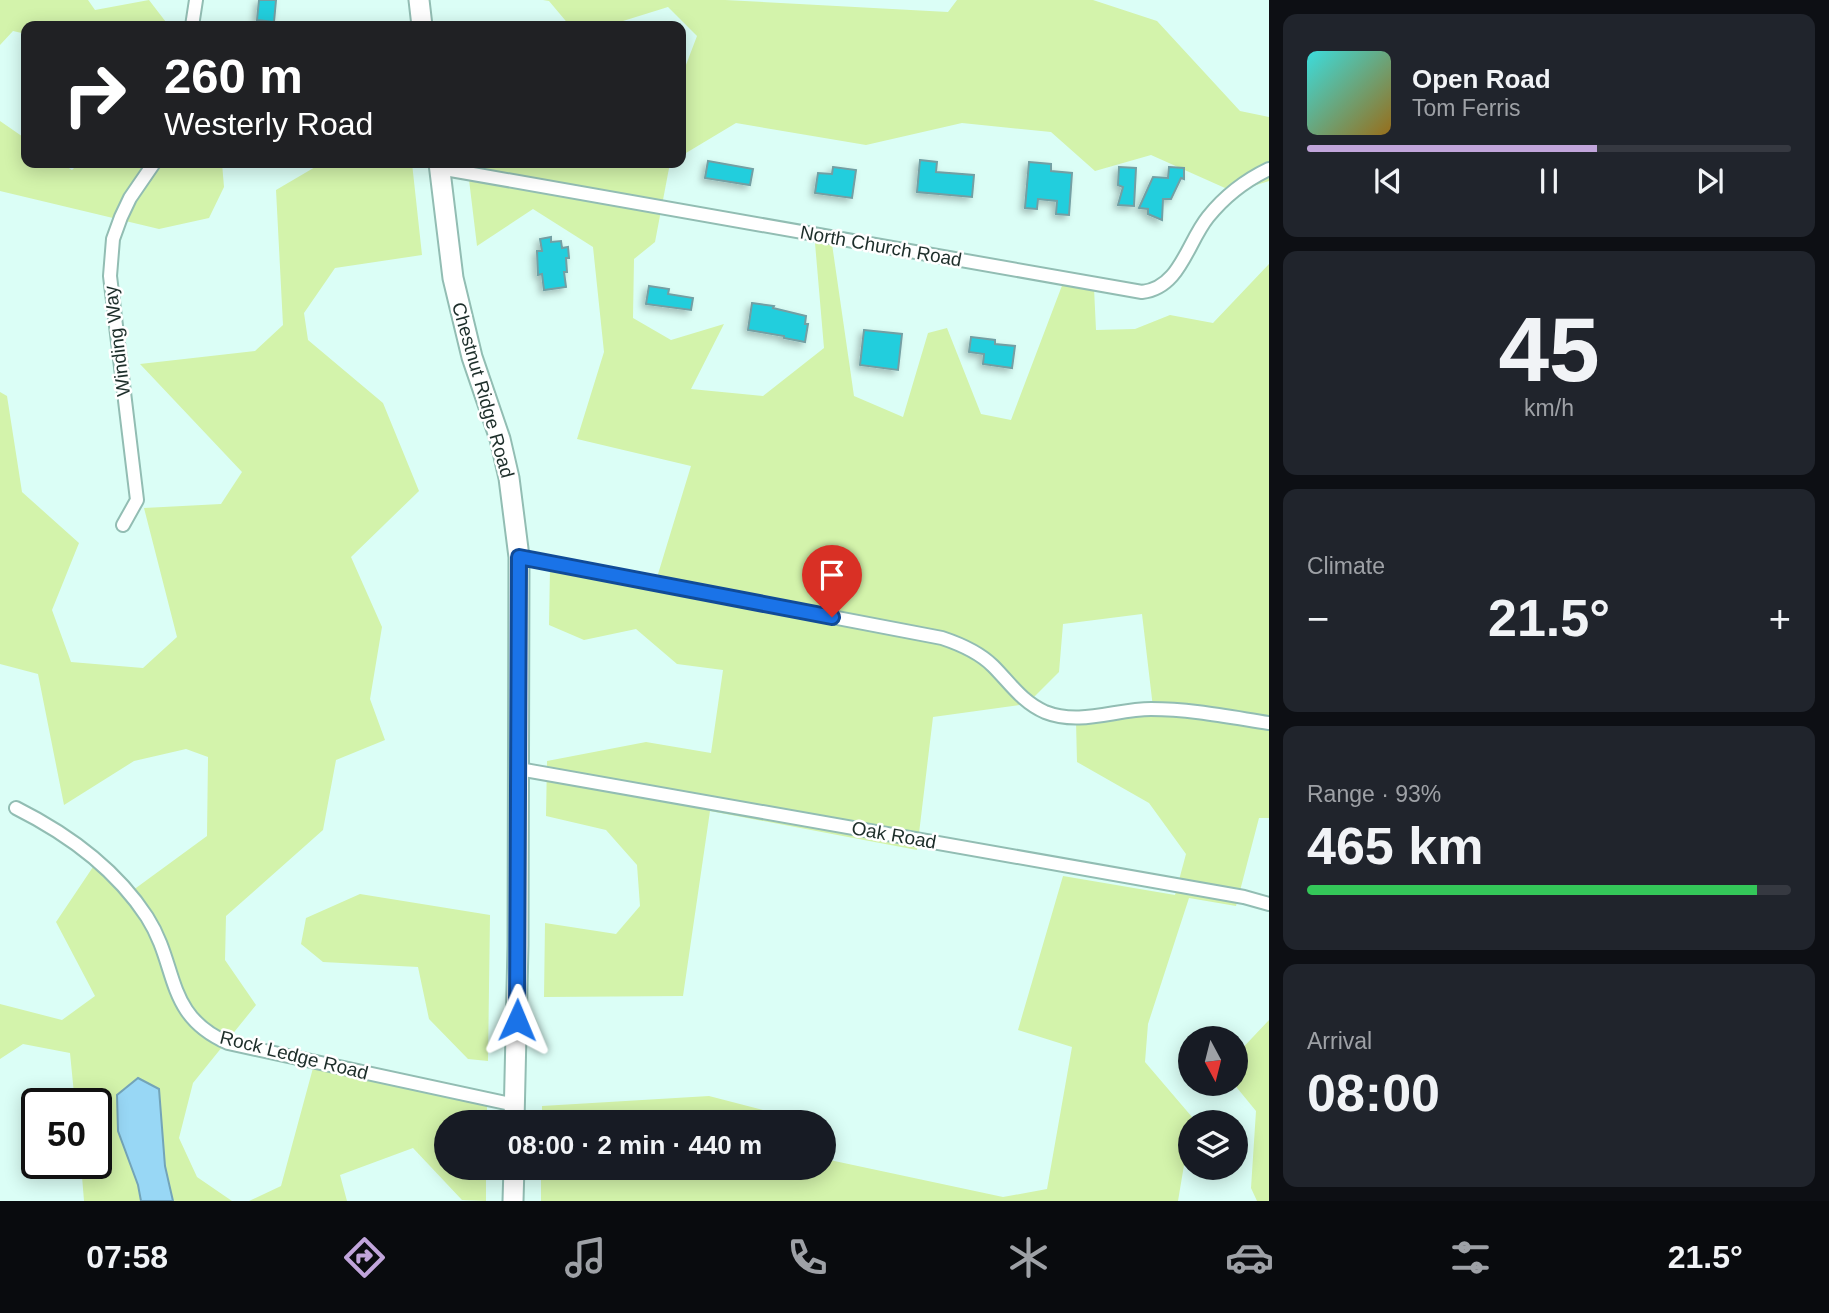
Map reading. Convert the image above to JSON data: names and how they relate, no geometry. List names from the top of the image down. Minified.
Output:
{"streets":{"main road":["Chestnut Ridge Road"],"street":["North Church Road","Winding Way","Oak Road","Rock Ledge Road"]},"crossings":[["Chestnut Ridge Road","Oak Road"]],"north":"bottom","page":{"turn":["260 m","Westerly Road"],"song":["Open Road","Tom Ferris"],"tile":[["45","km/h"],"Climate",["Range · 93%","465 km"],["Arrival","08:00"]],"heat":["−","21.5°","+"],"limit":"50","trip":"08:00 · 2 min · 440 m","tabs":["07:58","21.5°"]}}
